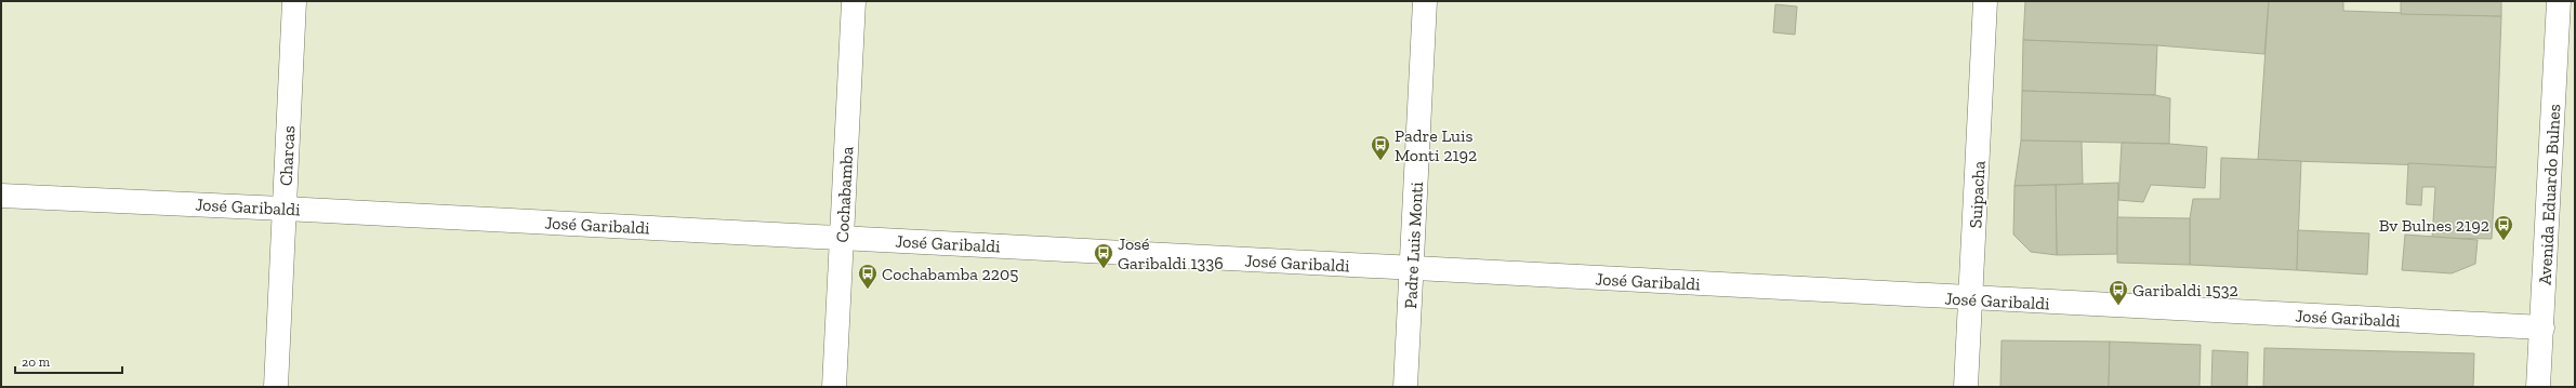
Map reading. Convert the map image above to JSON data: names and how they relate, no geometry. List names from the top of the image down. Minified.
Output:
{"streets":{"street":["Charcas","Cochabamba","Suipacha","Avenida Eduardo Bulnes","José Garibaldi","Padre Luis Monti"]},"crossings":[["Charcas","José Garibaldi"],["Cochabamba","José Garibaldi"],["Suipacha","José Garibaldi"],["Avenida Eduardo Bulnes","José Garibaldi"],["José Garibaldi","Padre Luis Monti"]],"places":{"bus stop":["Padre Luis Monti 2192","Bv Bulnes 2192","José Garibaldi 1336","Cochabamba 2205","Garibaldi 1532"]},"scale_bar":"20 m"}
